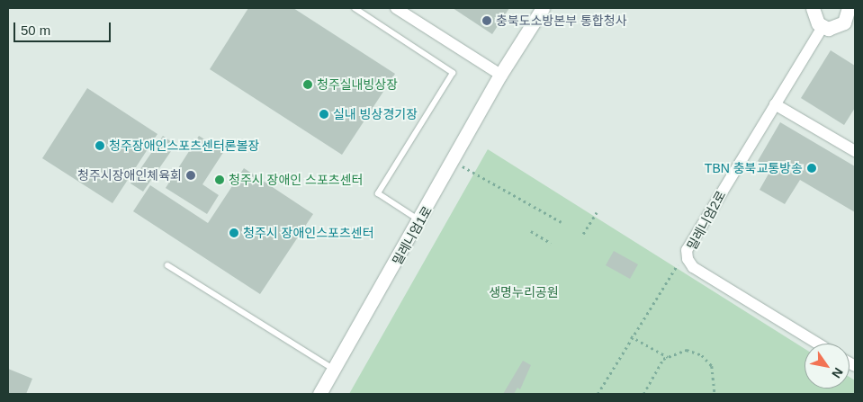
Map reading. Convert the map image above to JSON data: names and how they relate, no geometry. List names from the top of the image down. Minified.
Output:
{"streets":{"street":["밀레니엄2로","밀레니엄1로"]},"parks":["생명누리공원"],"places":["충북도소방본부 통합청사","청주실내빙상장","실내 빙상경기장","청주장애인스포츠센터론볼장","TBN 충북교통방송","청주시장애인체육회","청주시 장애인 스포츠센터","청주시 장애인스포츠센터"],"scale_bar":"50 m","north":"bottom right"}
